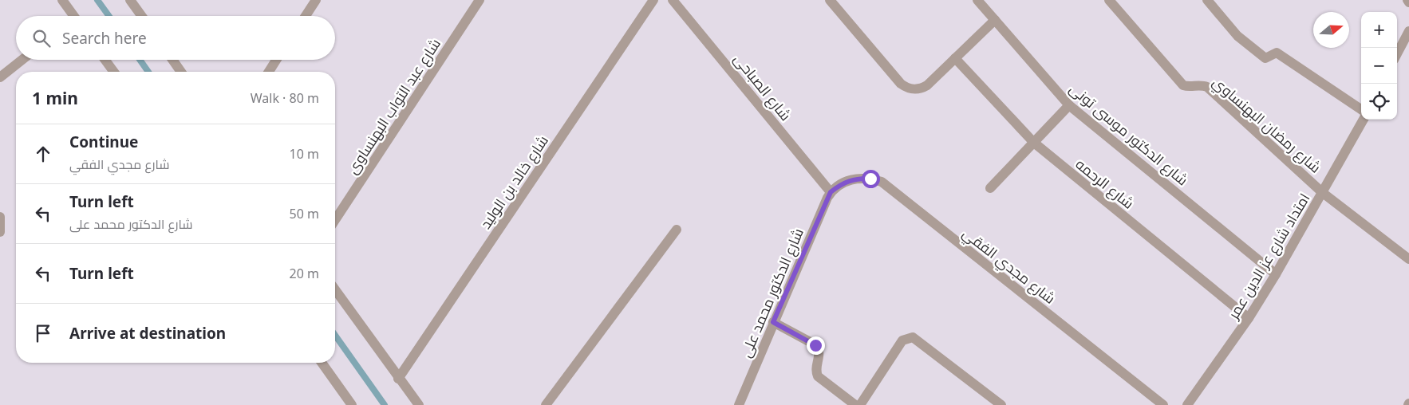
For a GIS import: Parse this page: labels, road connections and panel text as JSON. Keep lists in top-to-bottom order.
{
  "streets": {
    "street": [
      "شارع الصباحى",
      "شارع عبد التواب البهنساوى",
      "شارع رمضان البهنساوي",
      "شارع الدكتور موسى تونى",
      "شارع خالد بن الوليد",
      "شارع الرحمه",
      "امتداد شارع عز الدين عمر",
      "شارع مجدي الفقي",
      "شارع الدكتور محمد على"
    ]
  },
  "crossings": [
    ["شارع الصباحى", "شارع مجدي الفقي"],
    ["شارع الصباحى", "شارع الدكتور محمد على"],
    ["شارع رمضان البهنساوي", "امتداد شارع عز الدين عمر"],
    ["شارع الدكتور موسى تونى", "امتداد شارع عز الدين عمر"],
    ["شارع الرحمه", "امتداد شارع عز الدين عمر"],
    ["شارع مجدي الفقي", "شارع الدكتور محمد على"]
  ],
  "north": "right",
  "page": {
    "map_buttons": ["+", "−"],
    "search": "Search here",
    "heading": ["1 min", "Walk · 80 m"],
    "list": [
      ["Continue", "شارع مجدي الفقي", "10 m"],
      ["Turn left", "شارع الدكتور محمد على", "50 m"],
      ["Turn left", "20 m"],
      "Arrive at destination"
    ]
  }
}
